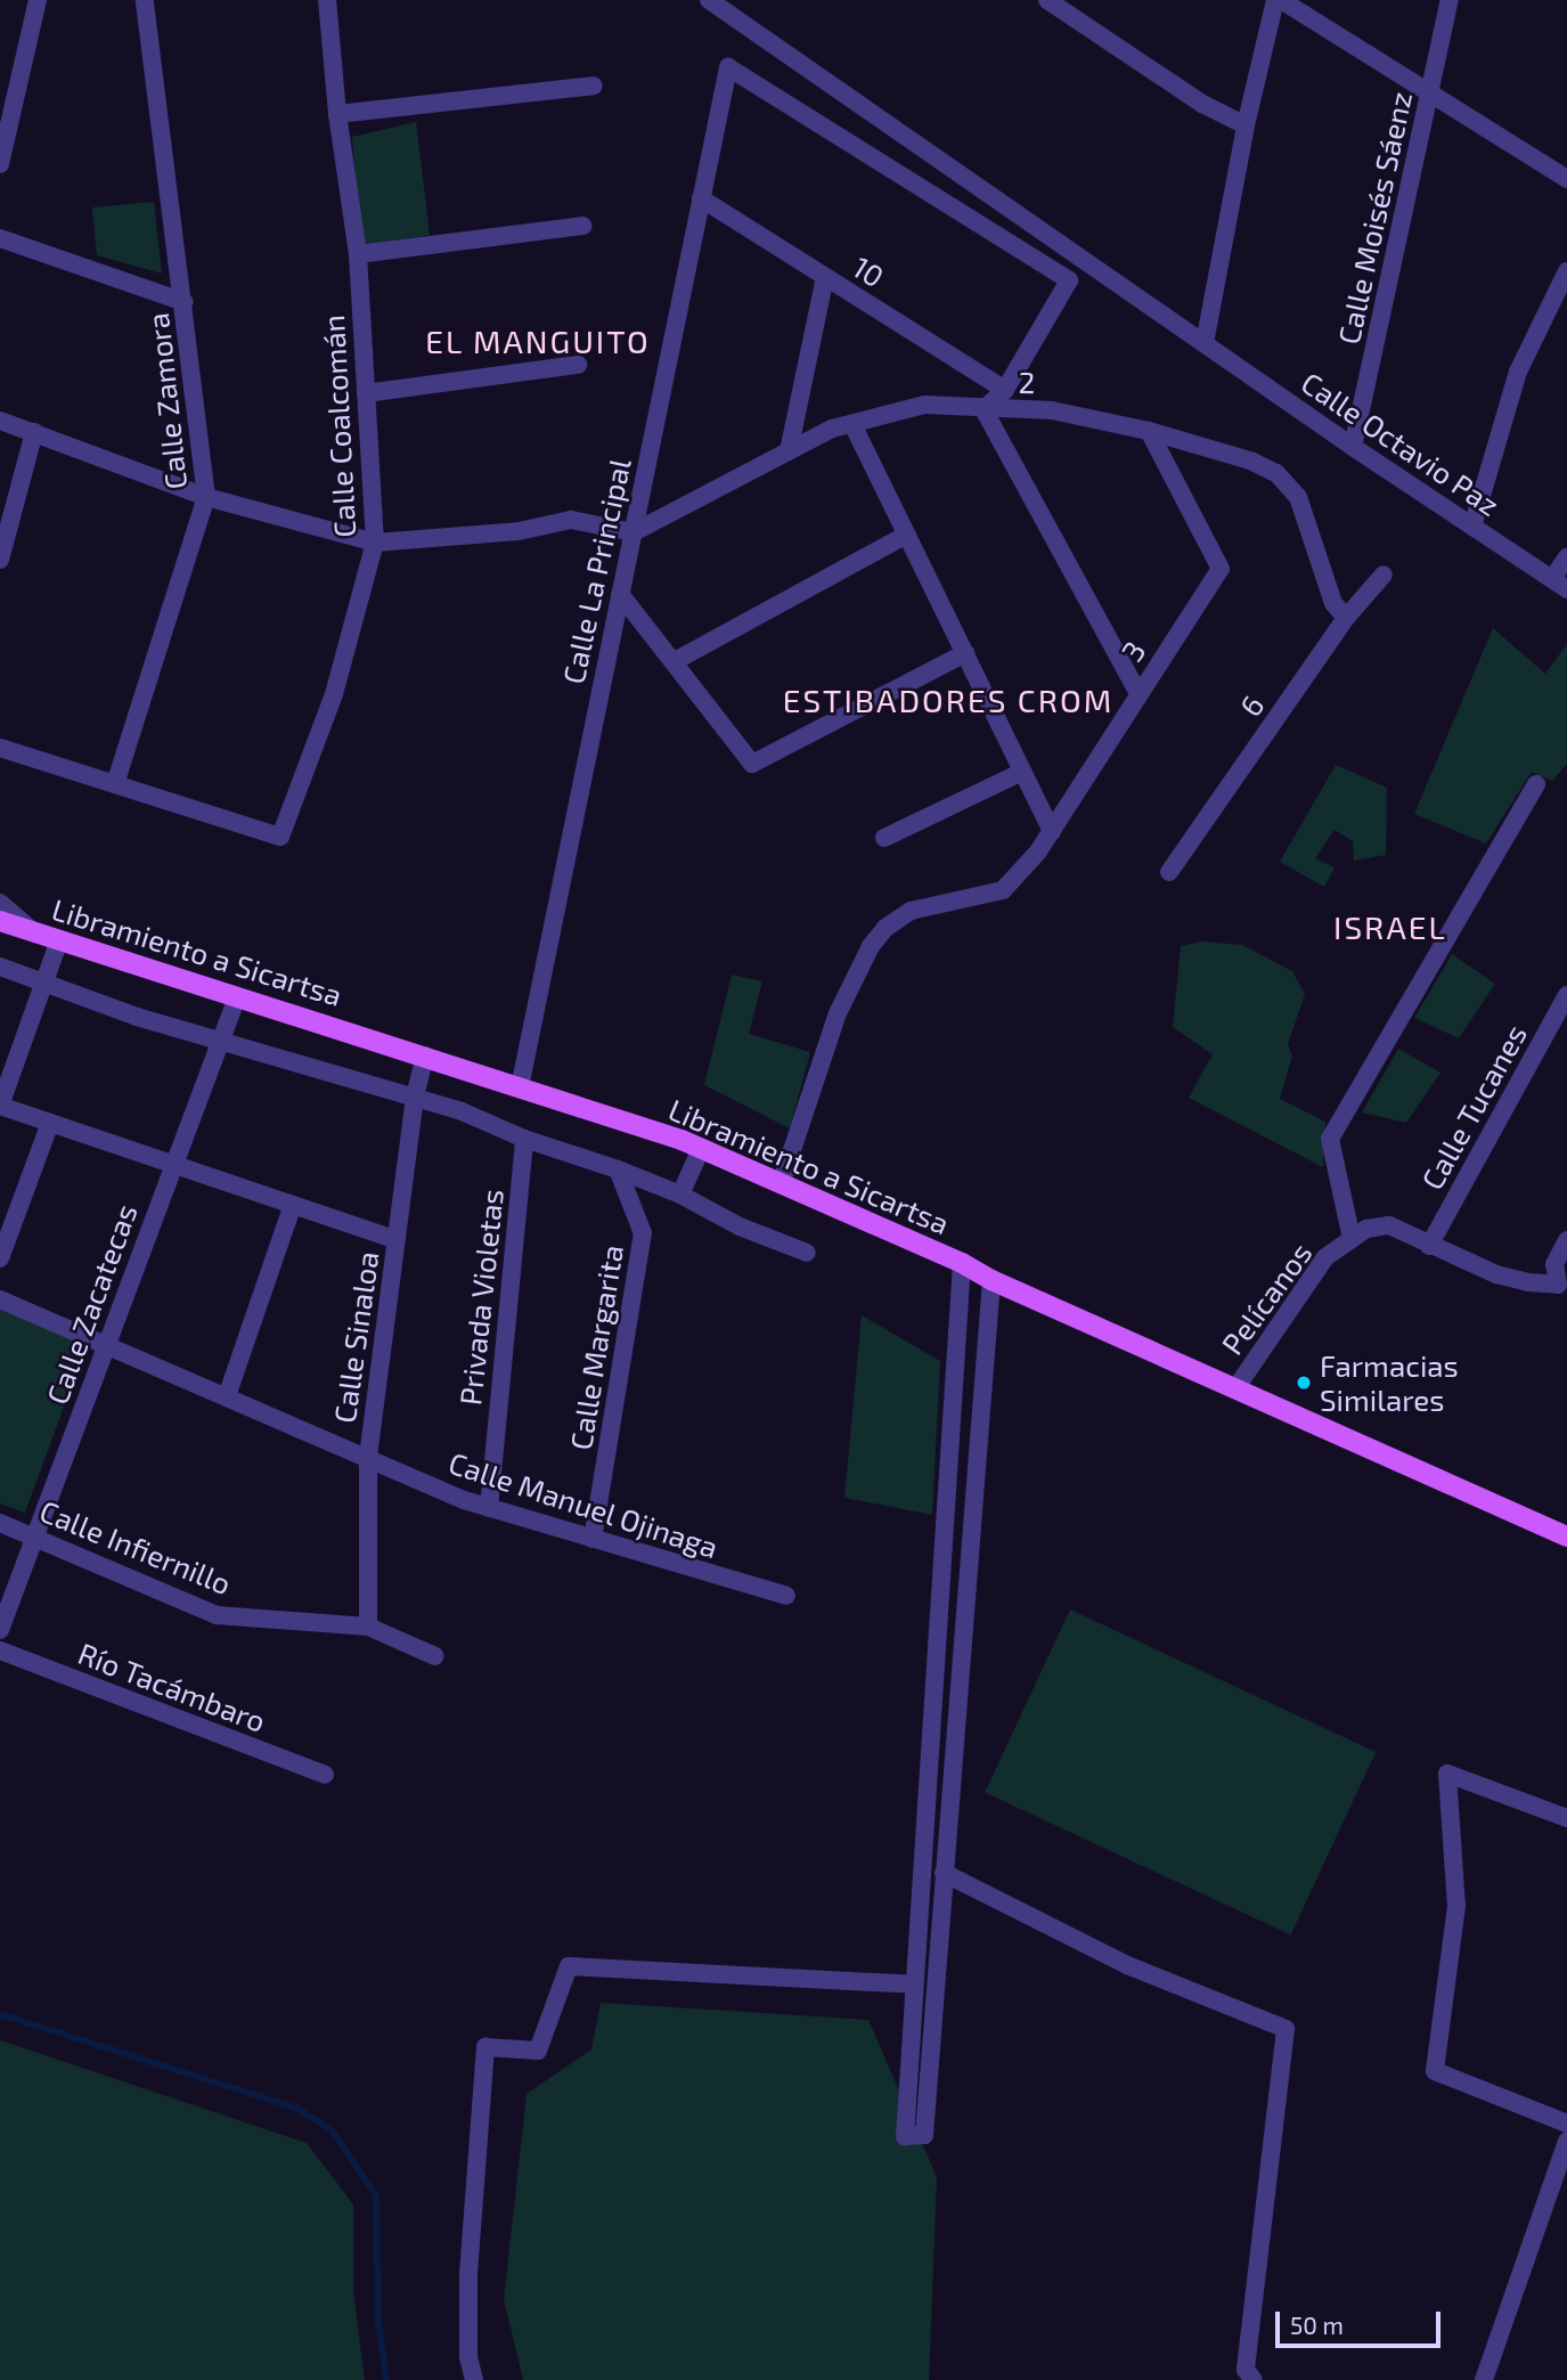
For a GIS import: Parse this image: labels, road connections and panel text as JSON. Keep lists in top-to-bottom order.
{
  "streets": {
    "main road": ["Libramiento a Sicartsa"],
    "street": [
      "Calle Moisés Sáenz",
      "10",
      "2",
      "Calle Zamora",
      "Calle Coalcomán",
      "Calle Octavio Paz",
      "Calle La Principal",
      "3",
      "6",
      "Calle Tucanes",
      "Privada Violetas",
      "Pelícanos",
      "Calle Zacatecas",
      "Calle Sinaloa",
      "Calle Margarita",
      "Calle Manuel Ojinaga",
      "Calle Infiernillo",
      "Río Tacámbaro"
    ]
  },
  "crossings": [
    ["Calle Moisés Sáenz", "Calle Octavio Paz"],
    ["10", "Calle La Principal"],
    ["2", "Calle La Principal"],
    ["2", "3"],
    ["2", "6"],
    ["Calle Zamora", "Calle Coalcomán"],
    ["Calle La Principal", "Libramiento a Sicartsa"],
    ["3", "Libramiento a Sicartsa"],
    ["Libramiento a Sicartsa", "Pelícanos"],
    ["Libramiento a Sicartsa", "Calle Zacatecas"],
    ["Libramiento a Sicartsa", "Calle Sinaloa"],
    ["Calle Tucanes", "Pelícanos"],
    ["Privada Violetas", "Calle Manuel Ojinaga"],
    ["Calle Zacatecas", "Calle Manuel Ojinaga"],
    ["Calle Zacatecas", "Calle Infiernillo"],
    ["Calle Sinaloa", "Calle Manuel Ojinaga"],
    ["Calle Sinaloa", "Calle Infiernillo"],
    ["Calle Margarita", "Calle Manuel Ojinaga"]
  ],
  "districts": ["EL MANGUITO", "ESTIBADORES CROM", "ISRAEL"],
  "places": ["Farmacias Similares"],
  "scale_bar": "50 m"
}
